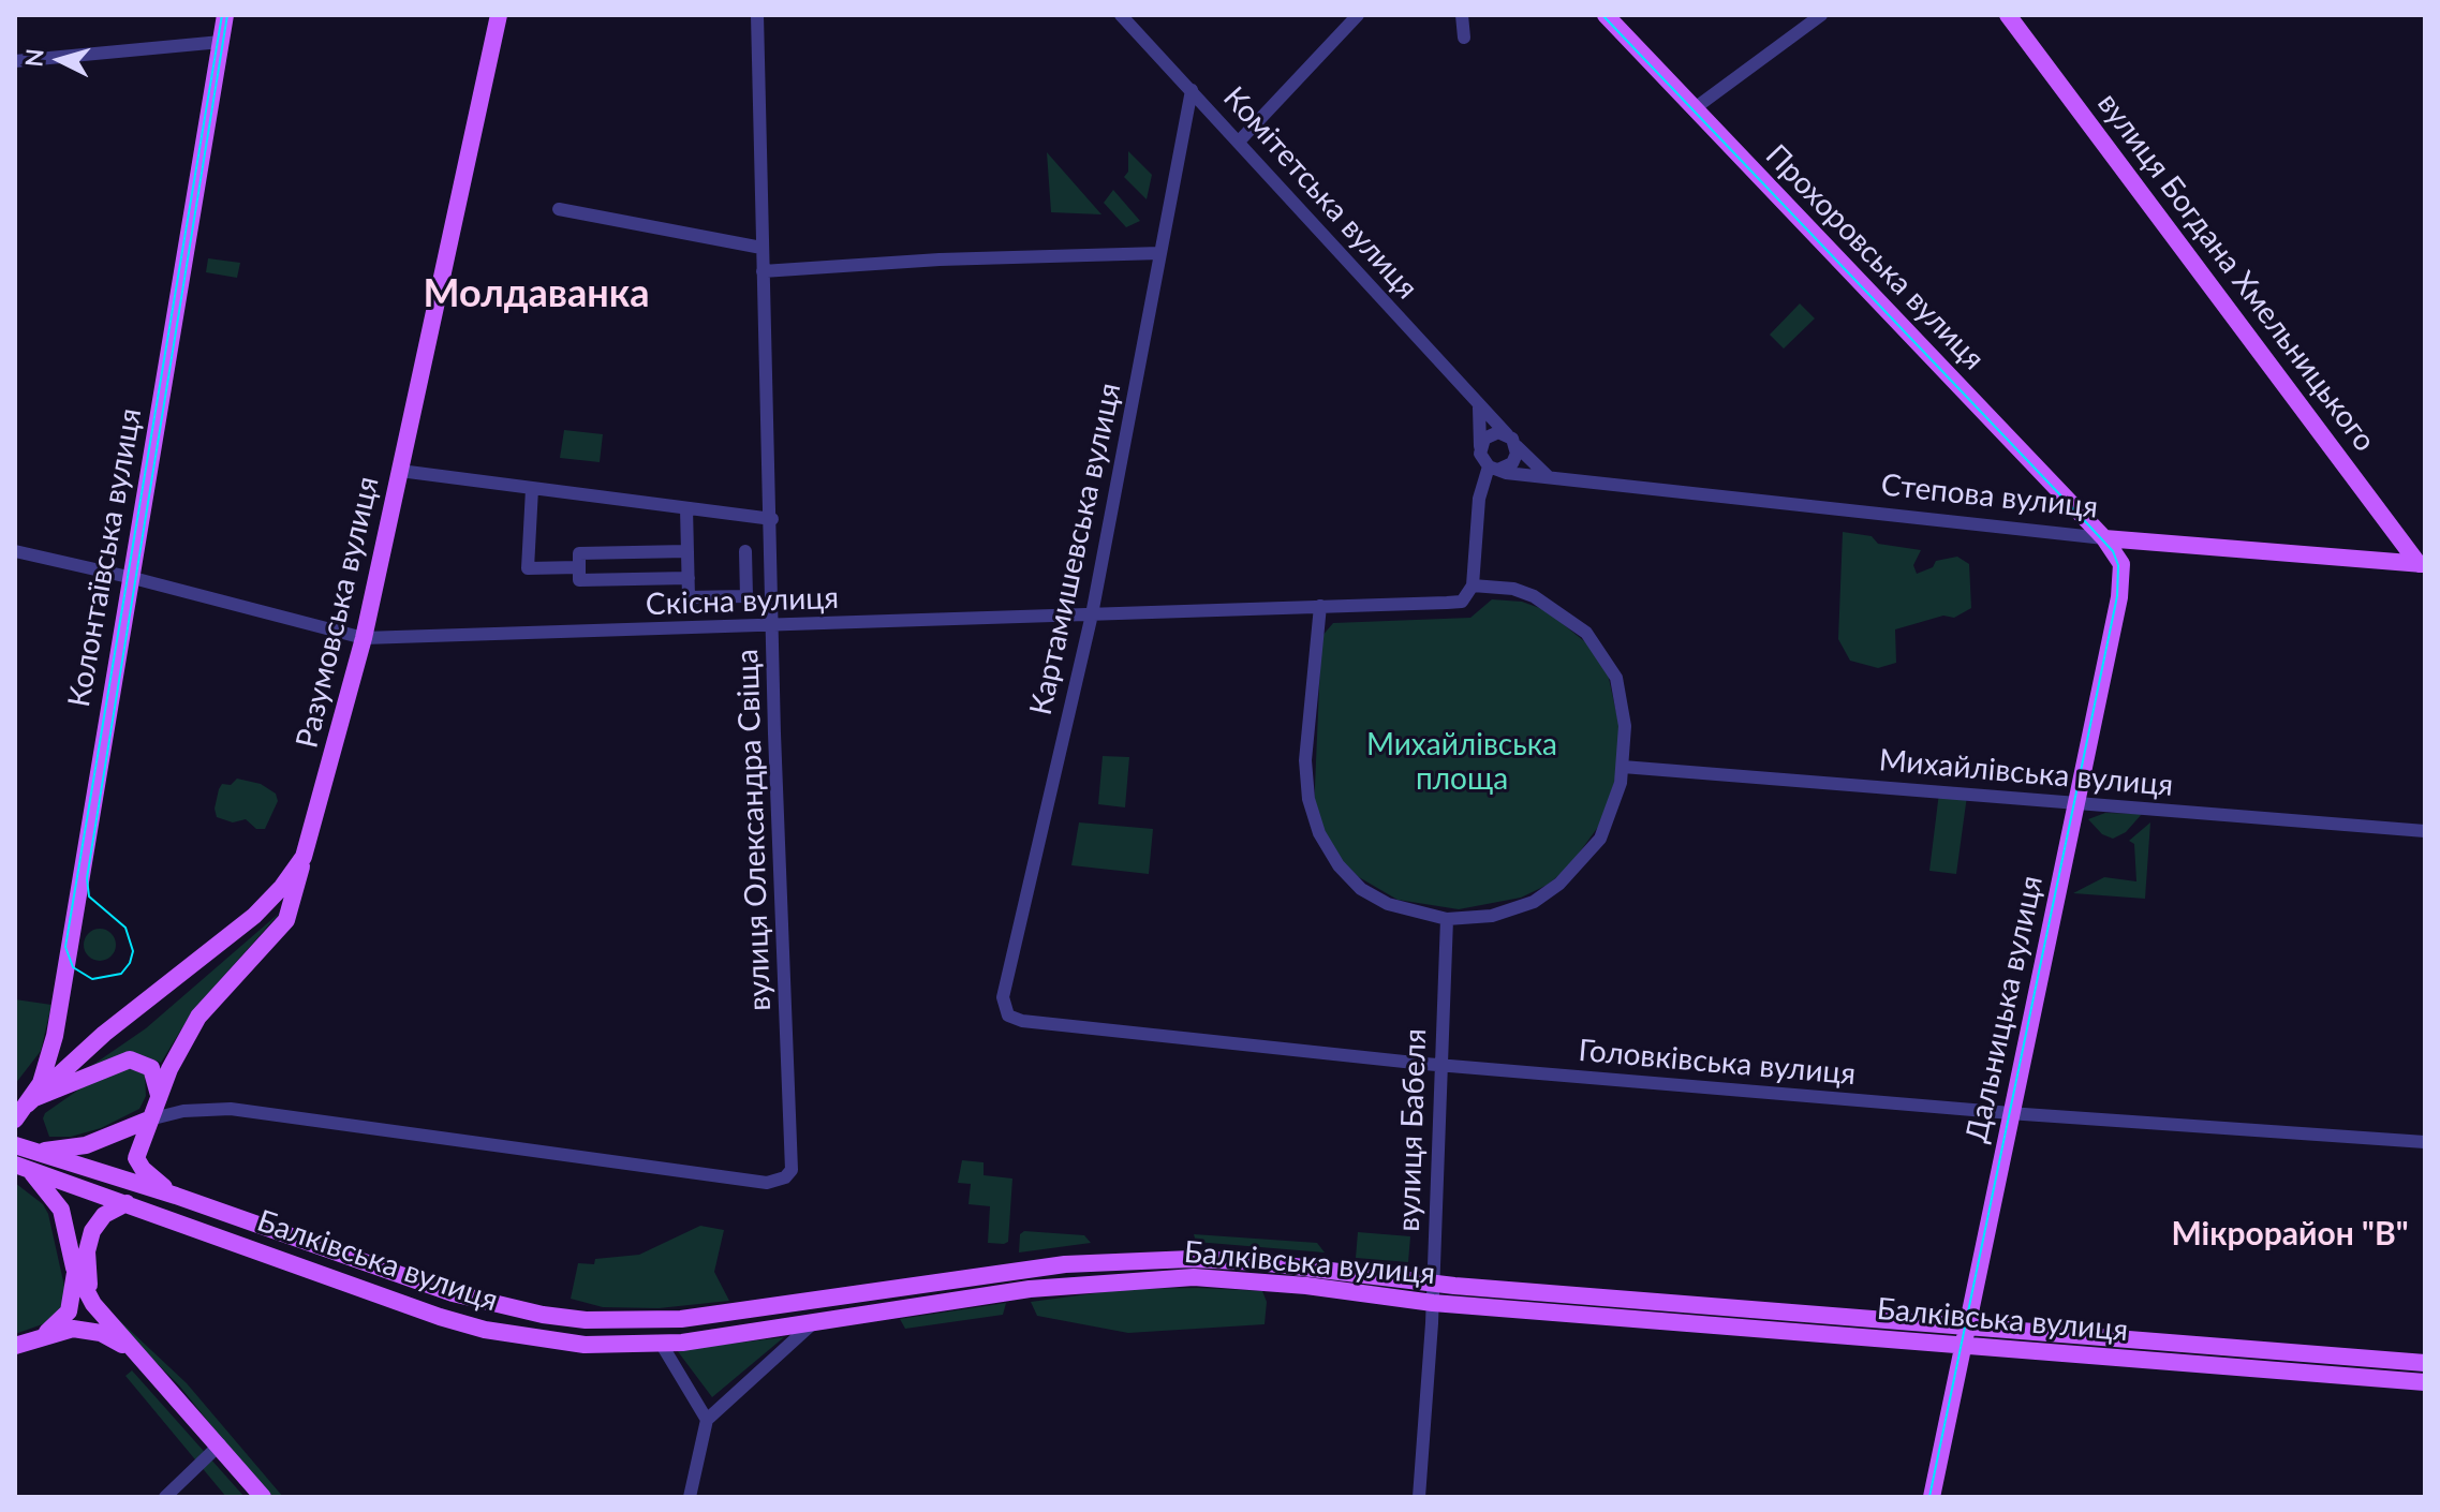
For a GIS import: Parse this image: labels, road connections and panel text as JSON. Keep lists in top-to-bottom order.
{
  "streets": {
    "main road": [
      "Прохоровська вулиця",
      "вулиця Богдана Хмельницького",
      "Степова вулиця",
      "Колонтаївська вулиця",
      "Разумовська вулиця",
      "Дальницька вулиця",
      "Балківська вулиця"
    ],
    "street": [
      "Комітетська вулиця",
      "Картамишевська вулиця",
      "Cкісна вулиця",
      "Михайлівська вулиця",
      "вулиця Олександра Свіща",
      "Головківська вулиця",
      "вулиця Бабеля"
    ]
  },
  "crossings": [
    ["Комітетська вулиця", "Степова вулиця"],
    ["Комітетська вулиця", "Картамишевська вулиця"],
    ["Прохоровська вулиця", "Степова вулиця"],
    ["вулиця Богдана Хмельницького", "Степова вулиця"],
    ["Картамишевська вулиця", "Cкісна вулиця"],
    ["Картамишевська вулиця", "Головківська вулиця"],
    ["Колонтаївська вулиця", "Cкісна вулиця"],
    ["Колонтаївська вулиця", "Разумовська вулиця"],
    ["Cкісна вулиця", "Разумовська вулиця"],
    ["Cкісна вулиця", "вулиця Олександра Свіща"],
    ["Михайлівська вулиця", "Дальницька вулиця"],
    ["Дальницька вулиця", "Головківська вулиця"],
    ["Дальницька вулиця", "Балківська вулиця"],
    ["Головківська вулиця", "вулиця Бабеля"],
    ["вулиця Бабеля", "Балківська вулиця"]
  ],
  "districts": ["Молдаванка", "Мікрорайон \"В\""],
  "parks": ["Михайлівська площа"],
  "north": "left"
}
